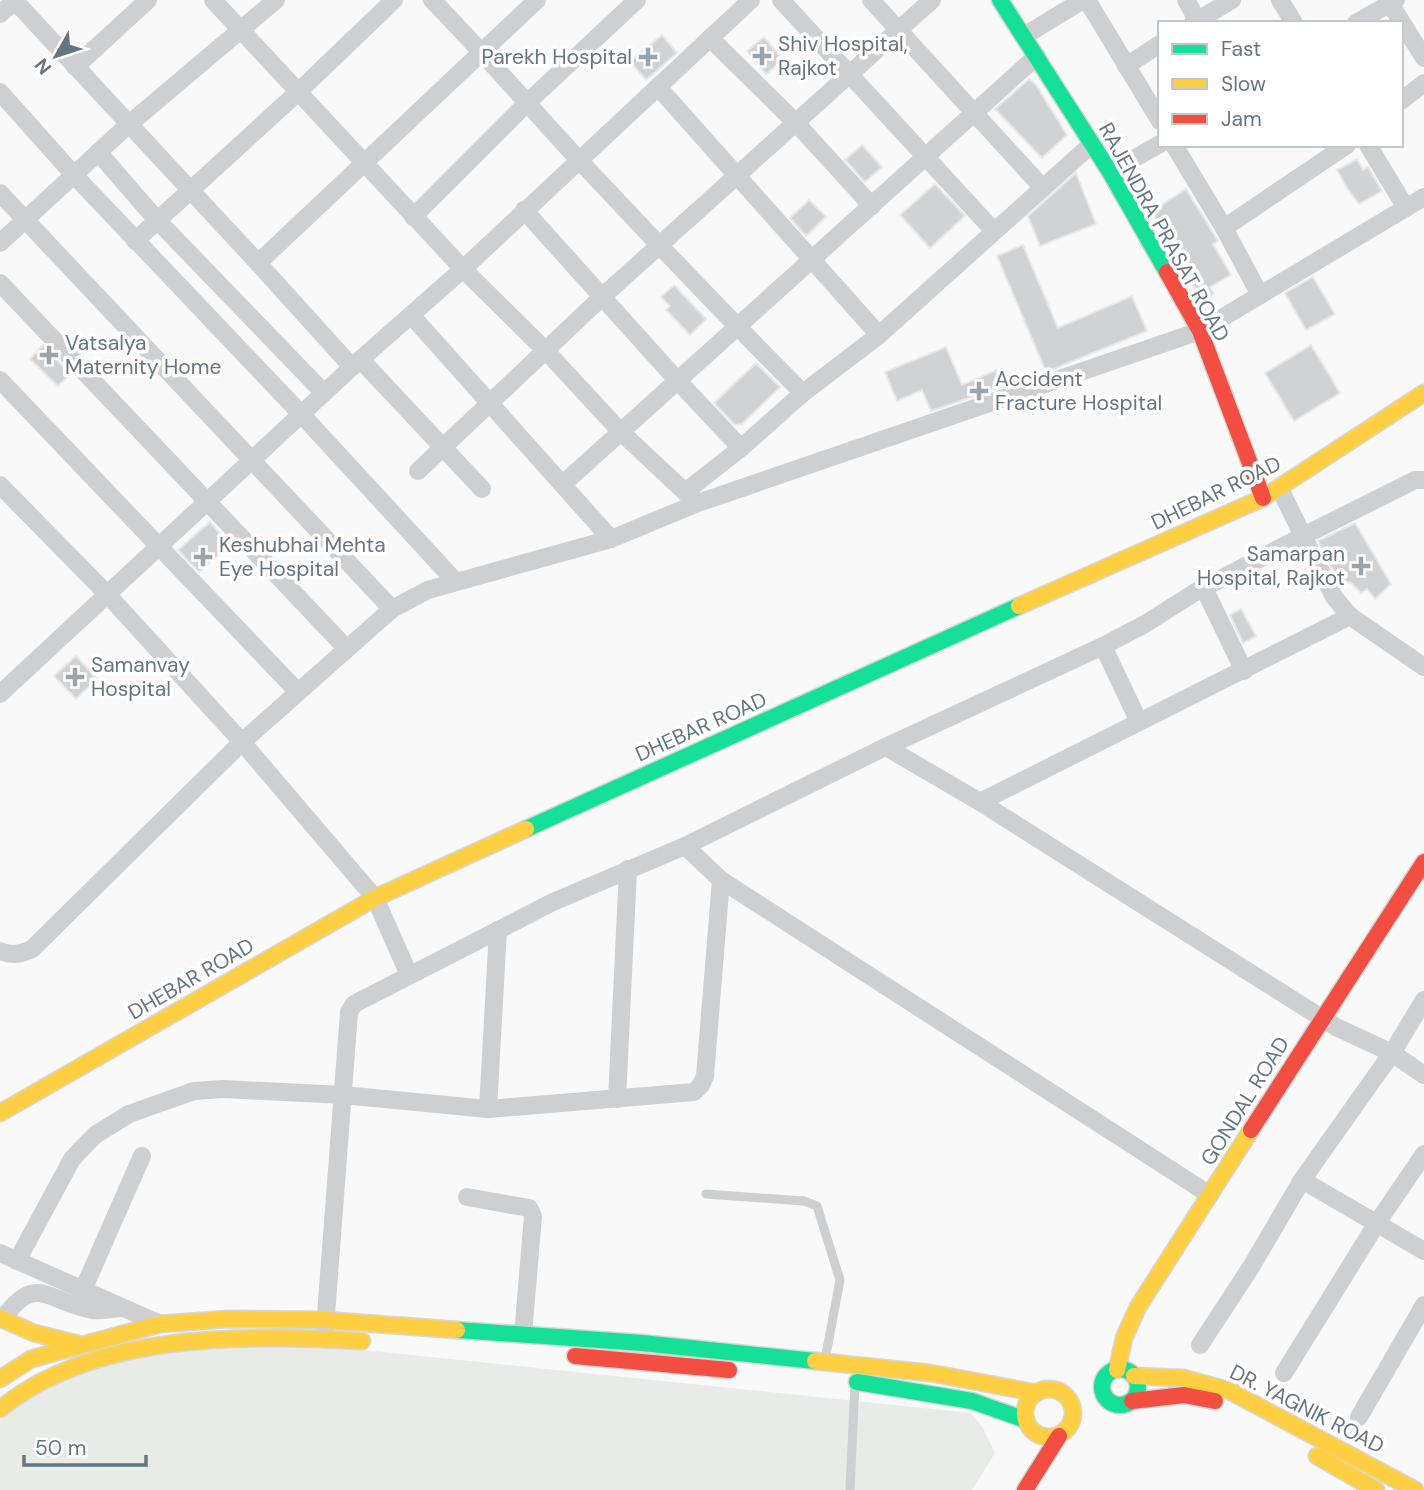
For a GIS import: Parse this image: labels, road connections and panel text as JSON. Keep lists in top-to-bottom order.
{
  "streets": {
    "main road": [
      "RAJENDRA PRASAT ROAD",
      "DHEBAR ROAD",
      "GONDAL ROAD",
      "DR. YAGNIK ROAD"
    ]
  },
  "crossings": [
    ["RAJENDRA PRASAT ROAD", "DHEBAR ROAD"],
    ["GONDAL ROAD", "DR. YAGNIK ROAD"]
  ],
  "places": {
    "health": [
      "Shiv Hospital, Rajkot",
      "Parekh Hospital",
      "Vatsalya Maternity Home",
      "Accident Fracture Hospital",
      "Keshubhai Mehta Eye Hospital",
      "Samarpan Hospital, Rajkot",
      "Samanvay Hospital"
    ]
  },
  "legend": ["Fast", "Slow", "Jam"],
  "scale_bar": "50 m",
  "north": "bottom left"
}
